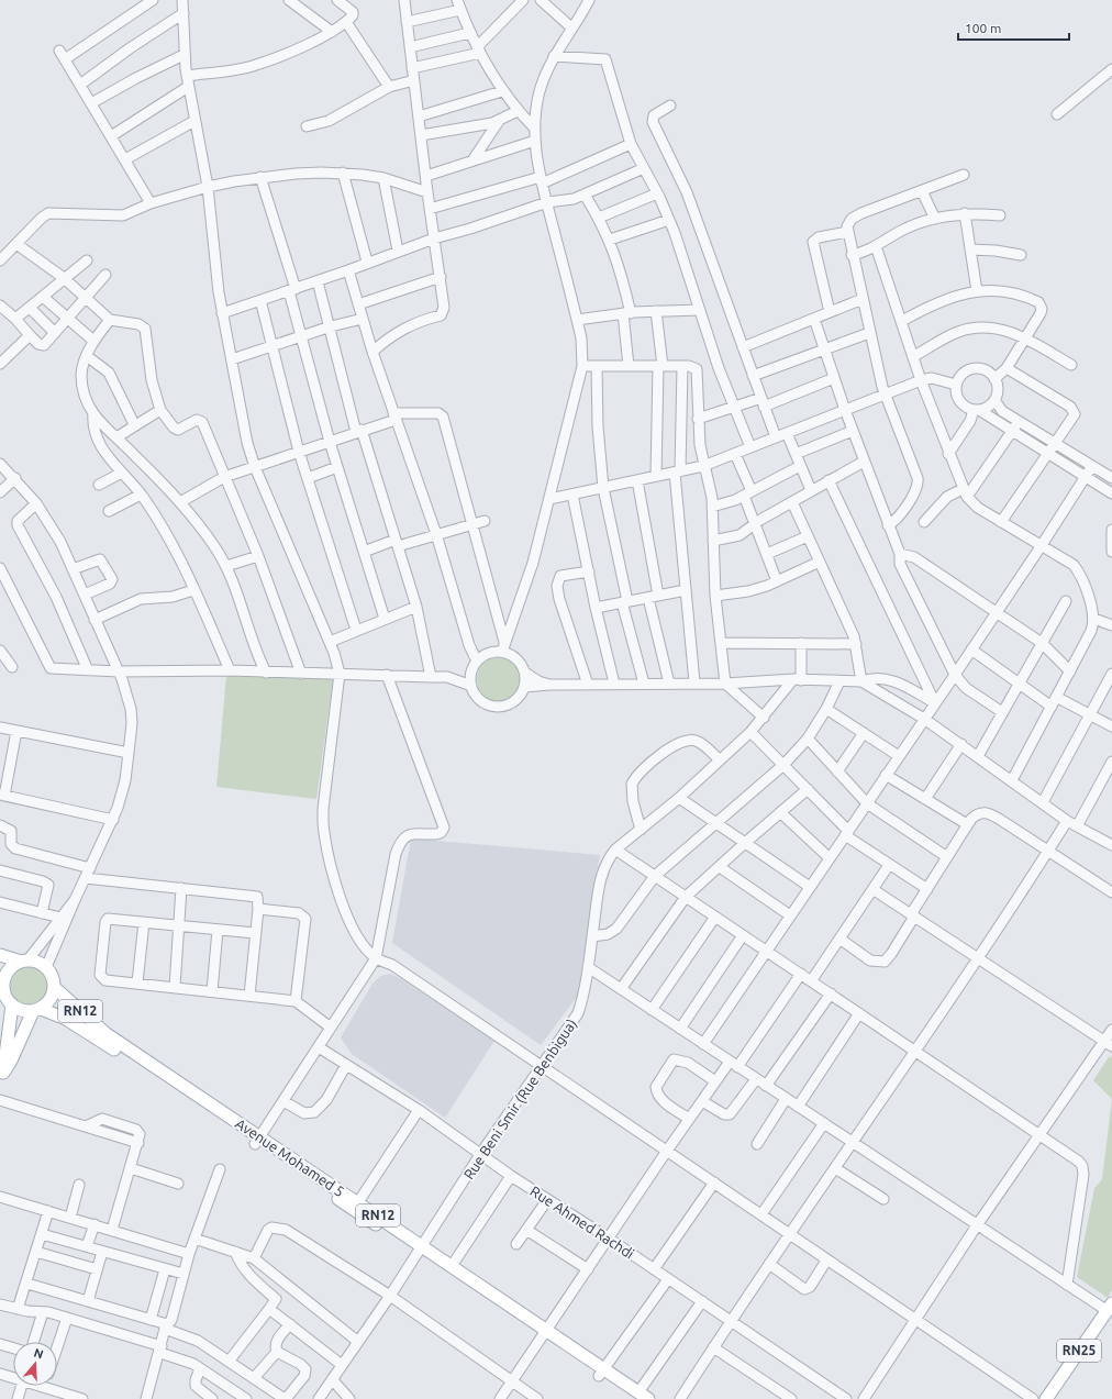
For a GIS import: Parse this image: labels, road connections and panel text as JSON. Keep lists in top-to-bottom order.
{
  "streets": {
    "main road": ["RN12", "Avenue Mohamed 5", "RN25"],
    "street": ["Rue Beni Smir (Rue Benbigua)", "Rue Ahmed Rachdi"]
  },
  "crossings": [
    ["RN12", "Avenue Mohamed 5"],
    ["Rue Beni Smir (Rue Benbigua)", "Avenue Mohamed 5"],
    ["Rue Beni Smir (Rue Benbigua)", "Rue Ahmed Rachdi"]
  ],
  "scale_bar": "100 m",
  "north": "top"
}
